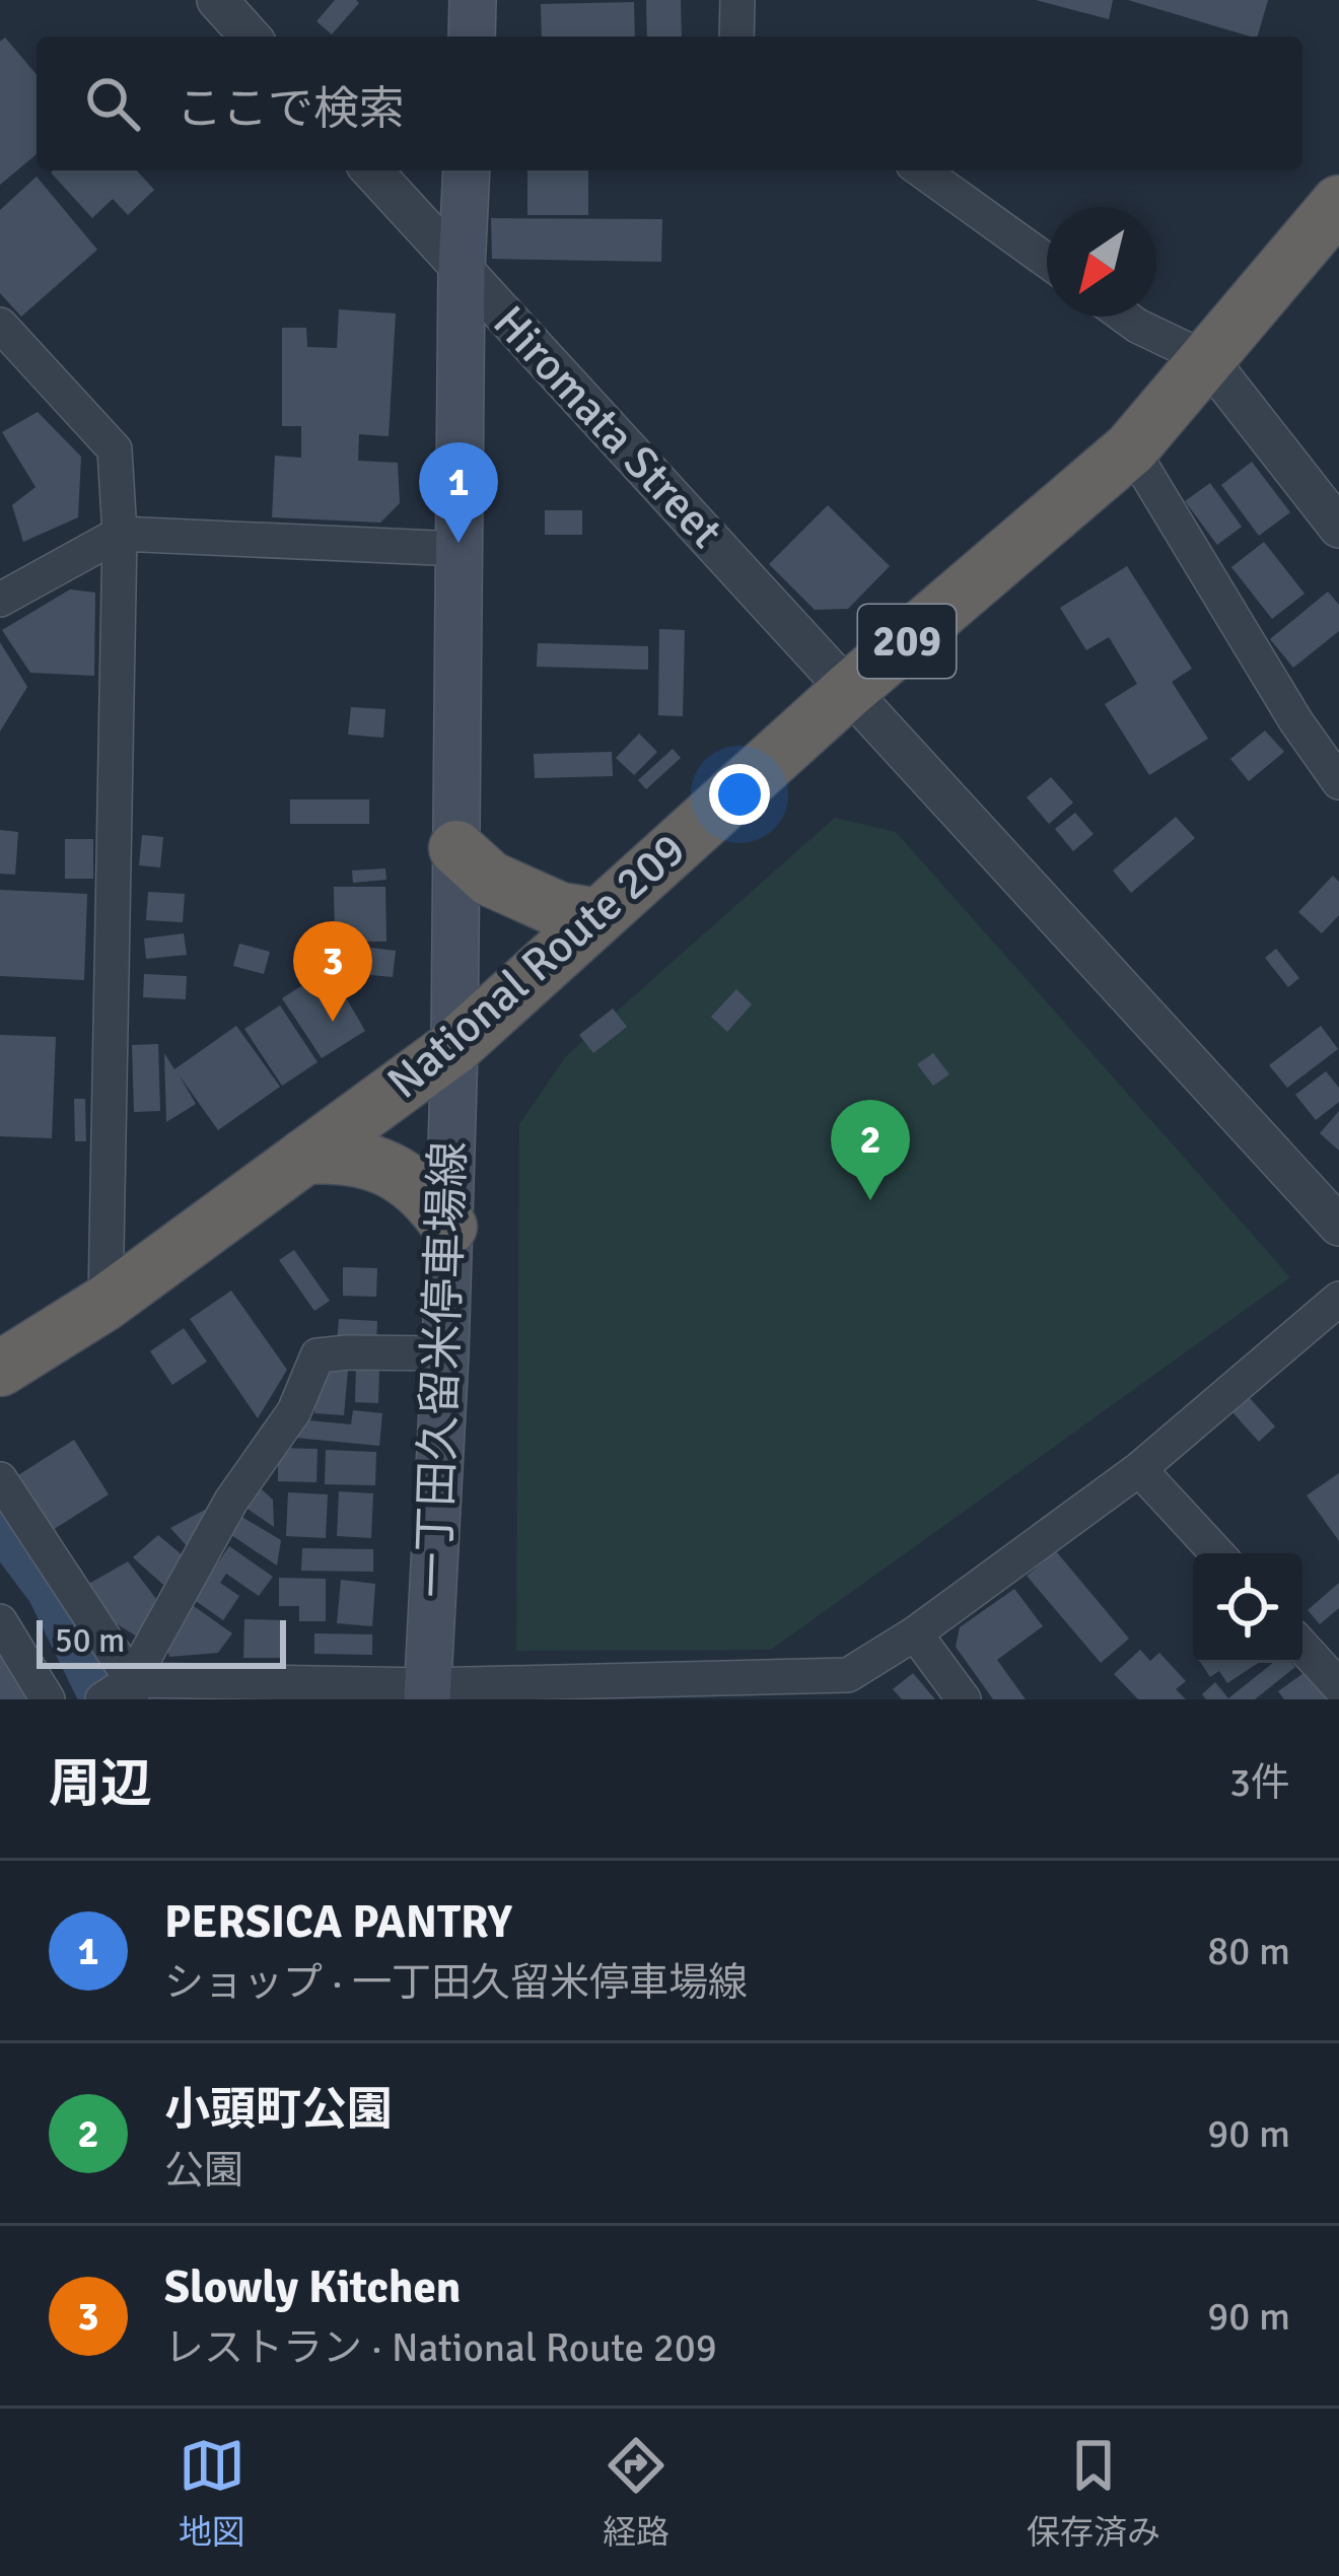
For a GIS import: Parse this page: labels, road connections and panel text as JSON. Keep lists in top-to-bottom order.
{
  "streets": {
    "highway": ["209", "National Route 209"],
    "main road": ["一丁田久留米停車場線"],
    "street": ["Hiromata Street"]
  },
  "crossings": [
    ["Hiromata Street", "National Route 209"],
    ["Hiromata Street", "一丁田久留米停車場線"],
    ["National Route 209", "一丁田久留米停車場線"]
  ],
  "scale_bar": "50 m",
  "north": "bottom left",
  "page": {
    "search": "ここで検索",
    "pins": ["1", "3", "2"],
    "scale": "50 m",
    "heading": ["周辺", "3件"],
    "list": [
      {
        "mark": "1",
        "name": "PERSICA PANTRY",
        "note": "ショップ · 一丁田久留米停車場線",
        "value": "80 m"
      },
      {
        "mark": "2",
        "name": "小頭町公園",
        "note": "公園",
        "value": "90 m"
      },
      {
        "mark": "3",
        "name": "Slowly Kitchen",
        "note": "レストラン · National Route 209",
        "value": "90 m"
      }
    ],
    "nav": ["地図", "経路", "保存済み"]
  }
}
